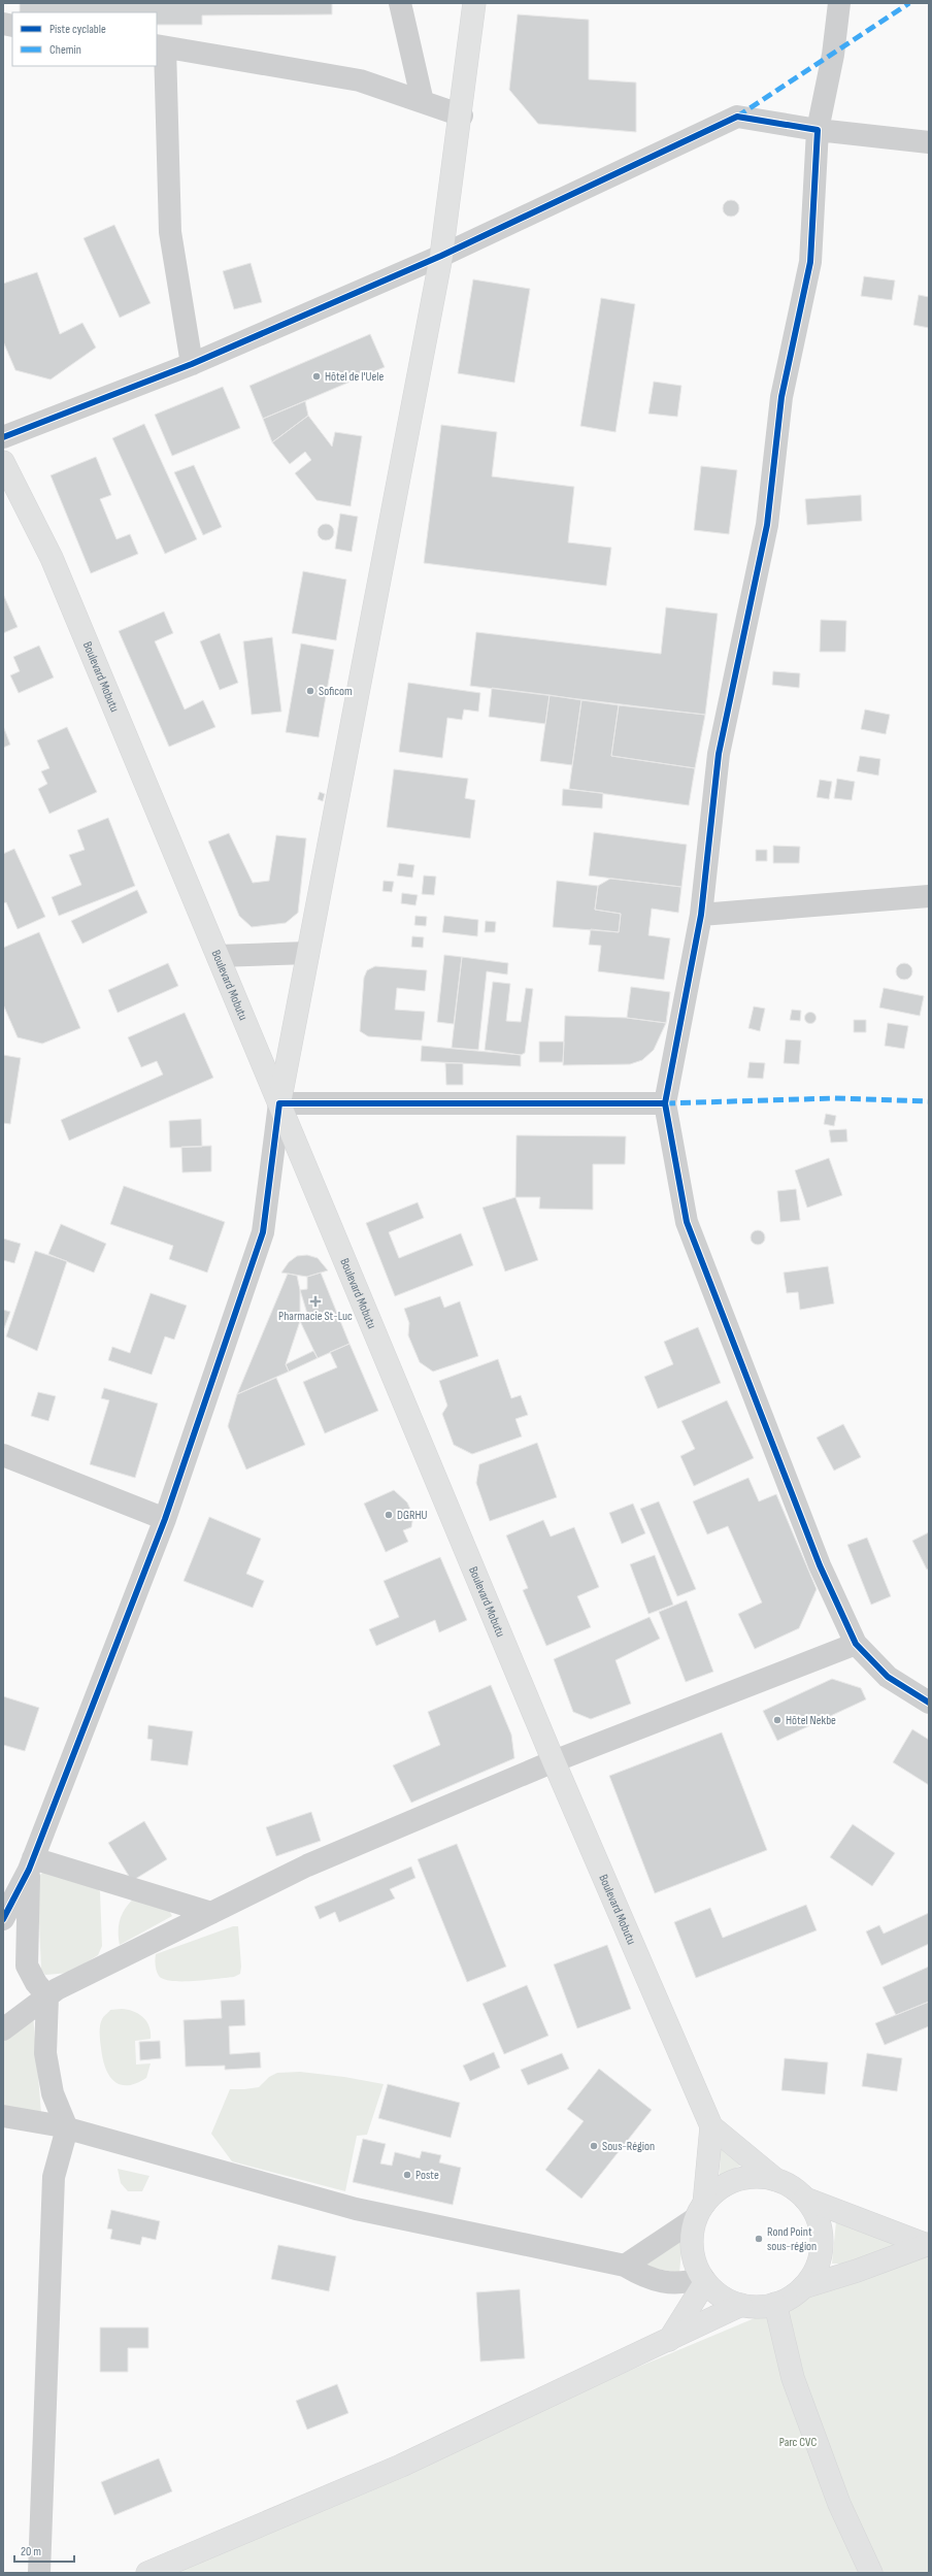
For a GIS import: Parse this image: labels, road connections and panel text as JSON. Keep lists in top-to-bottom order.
{
  "streets": {
    "main road": ["Boulevard Mobutu"]
  },
  "parks": ["Parc CVC"],
  "places": {
    "other": [
      "Hôtel de l'Uele",
      "Soficom",
      "DGRHU",
      "Hôtel Nekbe",
      "Sous-Région",
      "Poste",
      "Rond Point sous-région"
    ],
    "health": ["Pharmacie St-Luc"]
  },
  "legend": ["Piste cyclable", "Chemin"],
  "scale_bar": "20 m"
}
